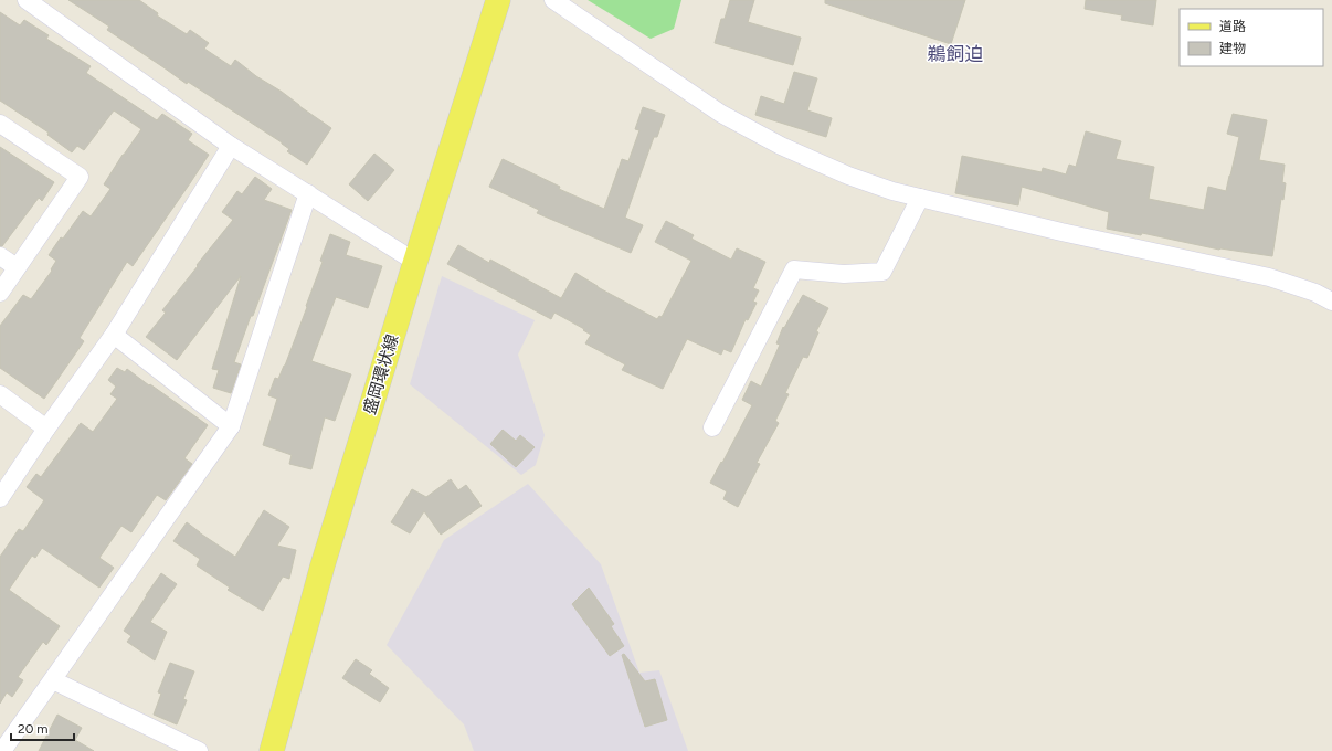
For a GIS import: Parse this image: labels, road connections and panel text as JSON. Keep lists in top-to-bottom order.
{
  "streets": {
    "main road": ["盛岡環状線"]
  },
  "districts": ["鵜飼迫"],
  "legend": ["道路", "建物"],
  "scale_bar": "20 m"
}
